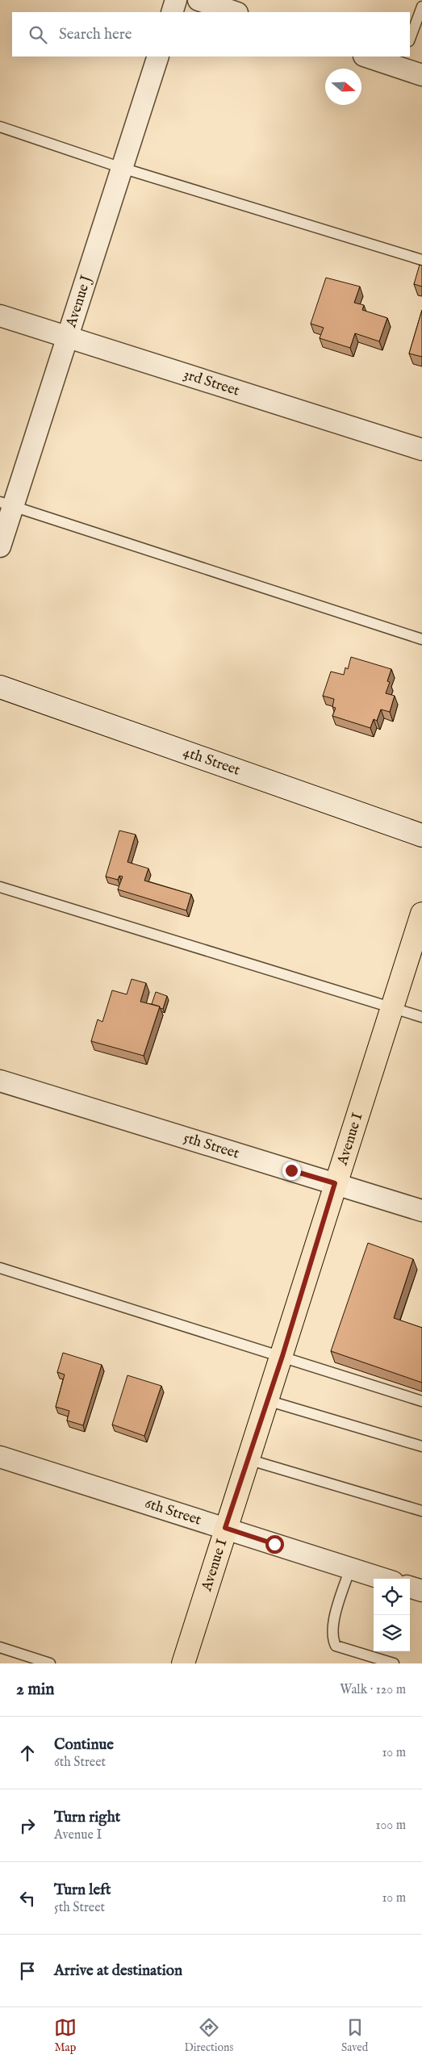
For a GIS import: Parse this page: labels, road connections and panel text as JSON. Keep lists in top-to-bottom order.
{
  "streets": {
    "main road": ["Avenue I"],
    "street": [
      "Avenue J",
      "3rd Street",
      "4th Street",
      "5th Street",
      "6th Street"
    ]
  },
  "crossings": [
    ["Avenue J", "3rd Street"],
    ["Avenue I", "5th Street"],
    ["Avenue I", "6th Street"]
  ],
  "north": "right",
  "page": {
    "search": "Search here",
    "heading": ["2 min", "Walk · 120 m"],
    "list": [
      ["Continue", "6th Street", "10 m"],
      ["Turn right", "Avenue I", "100 m"],
      ["Turn left", "5th Street", "10 m"],
      "Arrive at destination"
    ],
    "nav": ["Map", "Directions", "Saved"]
  }
}
